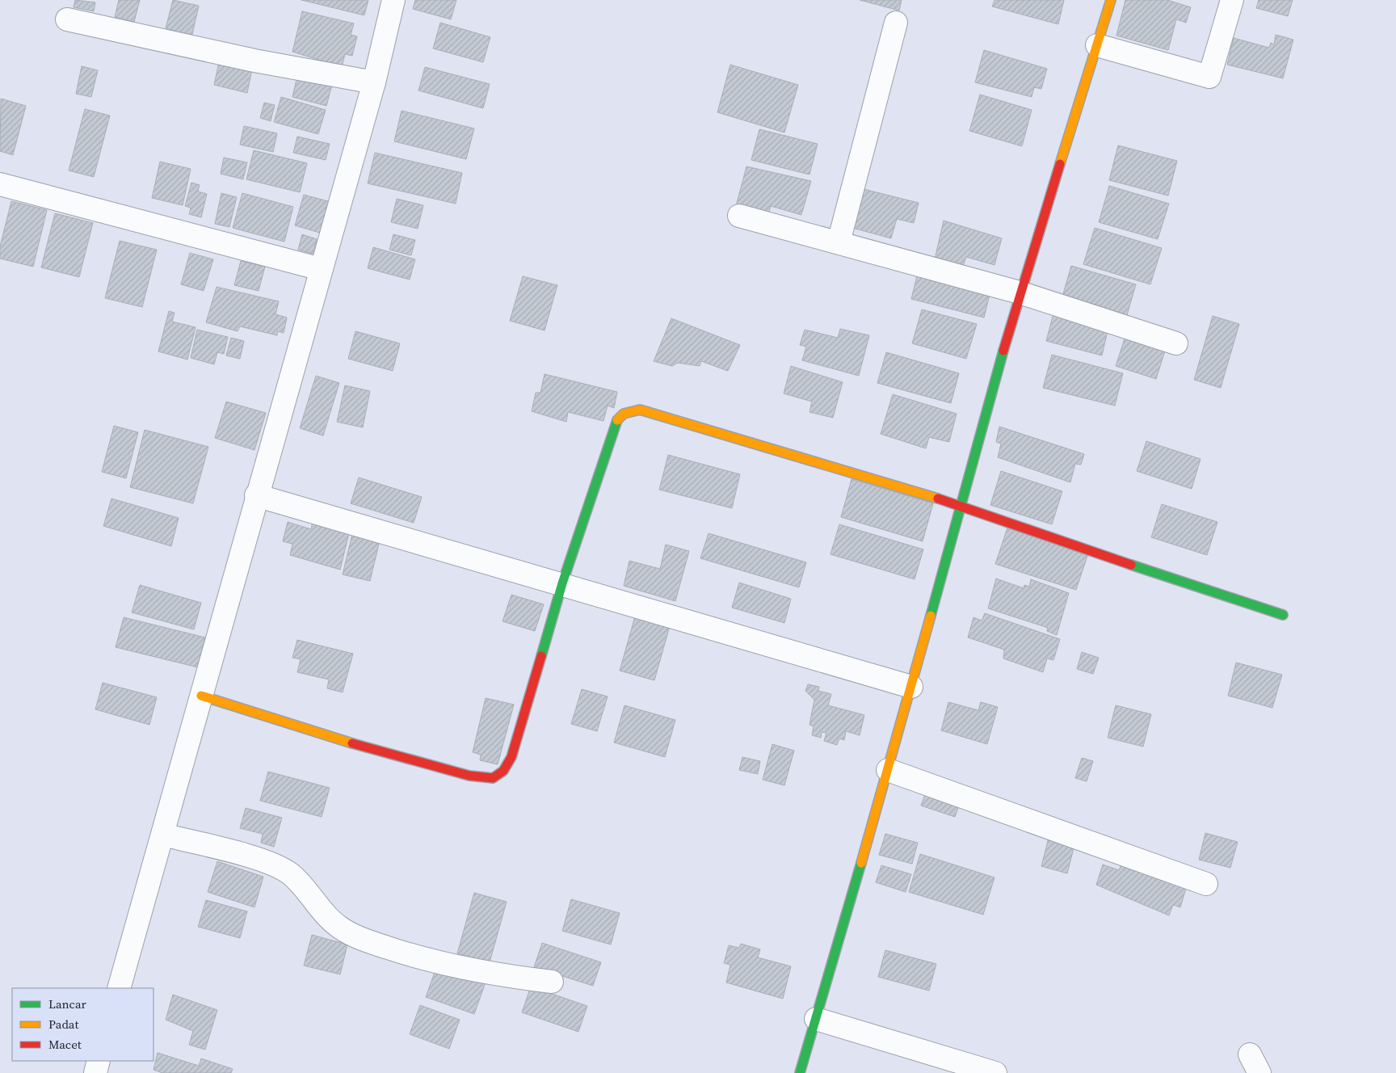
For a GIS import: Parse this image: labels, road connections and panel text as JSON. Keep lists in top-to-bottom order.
{
  "legend": ["Lancar", "Padat", "Macet"]
}
